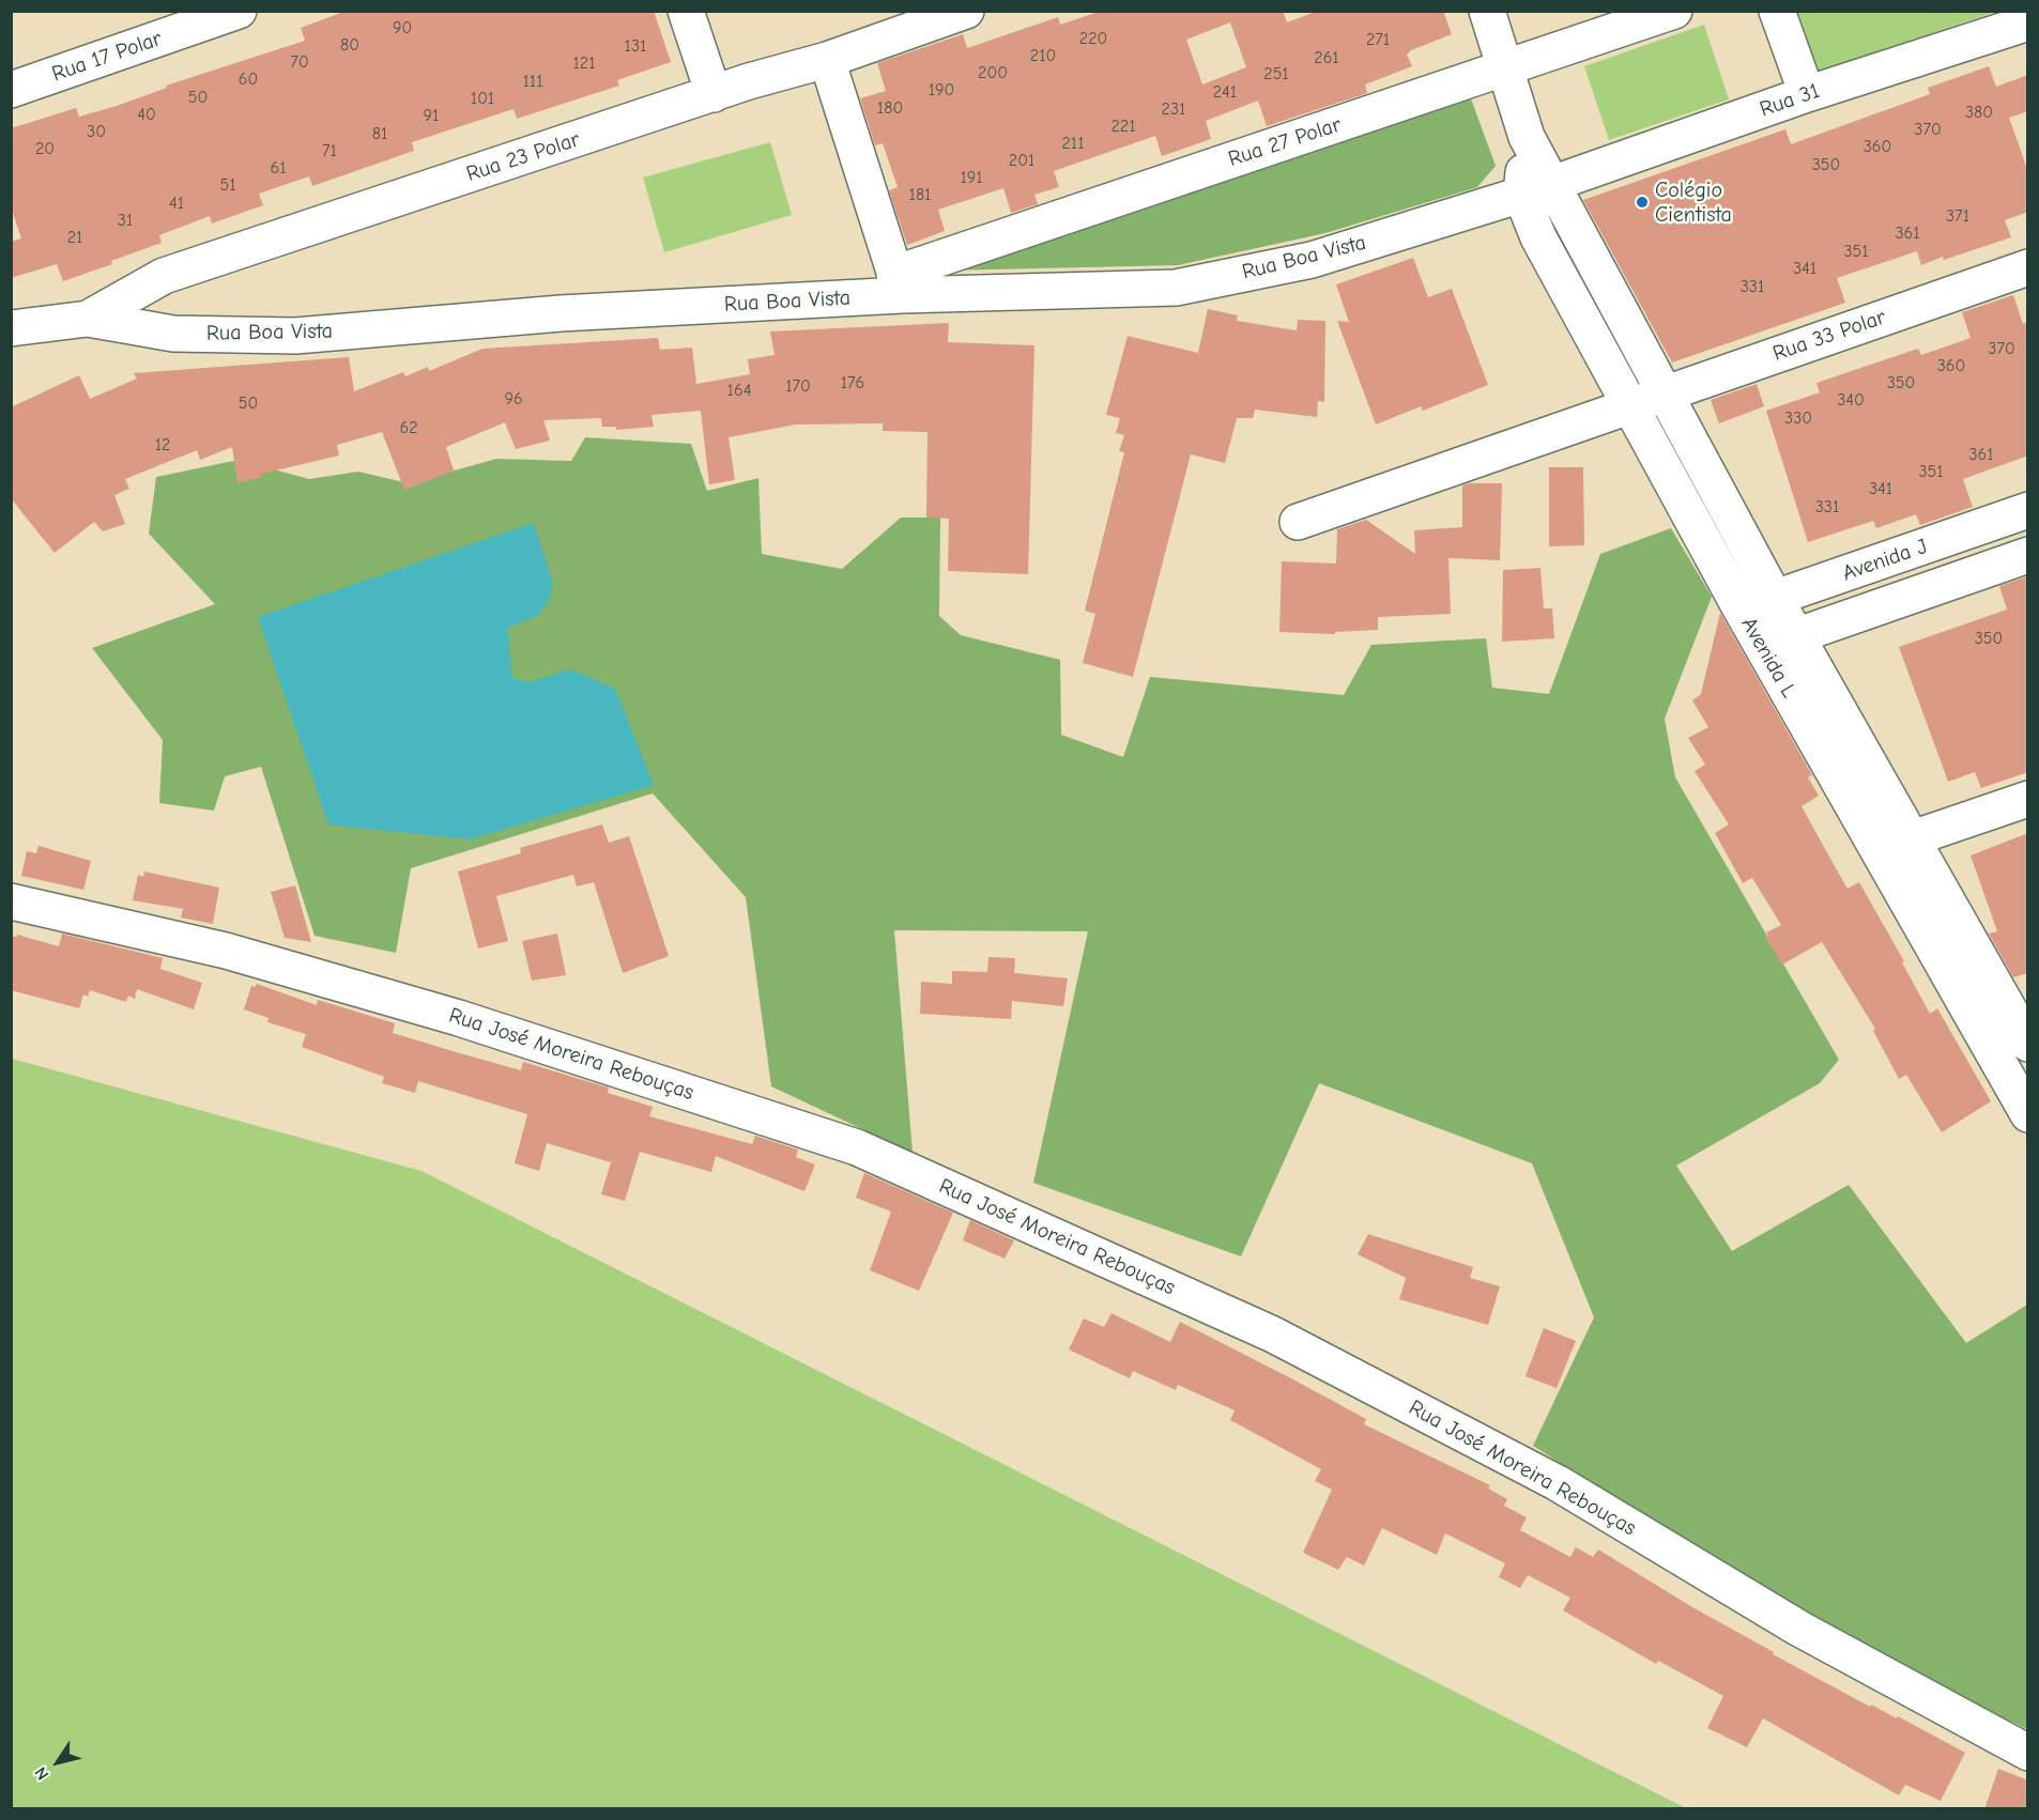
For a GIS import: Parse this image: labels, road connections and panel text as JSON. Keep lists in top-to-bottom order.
{
  "streets": {
    "street": [
      "Rua 17 Polar",
      "Rua 31",
      "Rua 27 Polar",
      "Rua 23 Polar",
      "Rua Boa Vista",
      "Rua 33 Polar",
      "Avenida J",
      "Avenida L",
      "Rua José Moreira Rebouças"
    ]
  },
  "crossings": [
    ["Rua 31", "Rua Boa Vista"],
    ["Rua 31", "Avenida L"],
    ["Rua 27 Polar", "Rua Boa Vista"],
    ["Rua 23 Polar", "Rua Boa Vista"],
    ["Rua Boa Vista", "Avenida L"],
    ["Rua 33 Polar", "Avenida L"],
    ["Avenida J", "Avenida L"]
  ],
  "places": ["Colégio Cientista"],
  "house_numbers": [
    "90",
    "220",
    "271",
    "80",
    "131",
    "210",
    "261",
    "70",
    "121",
    "200",
    "251",
    "60",
    "111",
    "190",
    "241",
    "50",
    "101",
    "180",
    "231",
    "380",
    "40",
    "91",
    "221",
    "370",
    "30",
    "81",
    "211",
    "360",
    "20",
    "71",
    "201",
    "350",
    "61",
    "191",
    "51",
    "181",
    "41",
    "371",
    "31",
    "361",
    "21",
    "351",
    "341",
    "331",
    "370",
    "360",
    "176",
    "350",
    "170",
    "164",
    "96",
    "340",
    "50",
    "330",
    "62",
    "12",
    "361",
    "351",
    "341",
    "331",
    "350"
  ],
  "north": "bottom left"
}
